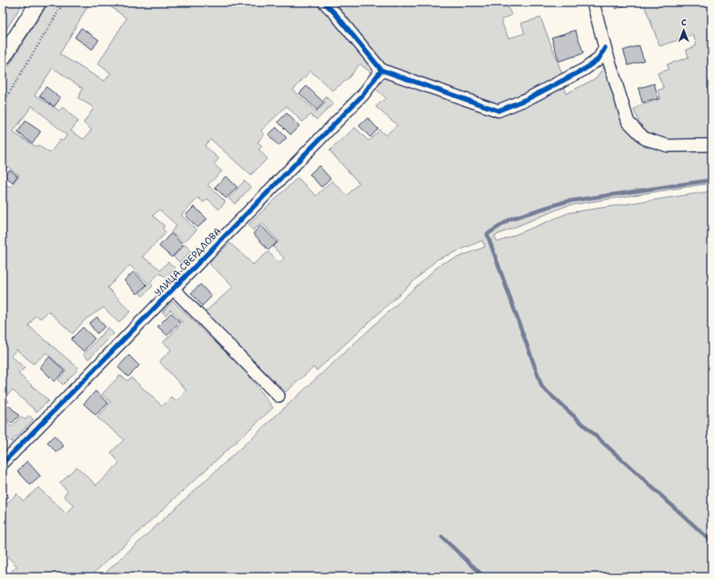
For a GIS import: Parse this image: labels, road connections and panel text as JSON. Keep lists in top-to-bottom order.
{
  "streets": {
    "street": ["УЛИЦА СВЕРДЛОВА"]
  },
  "north": "top"
}
